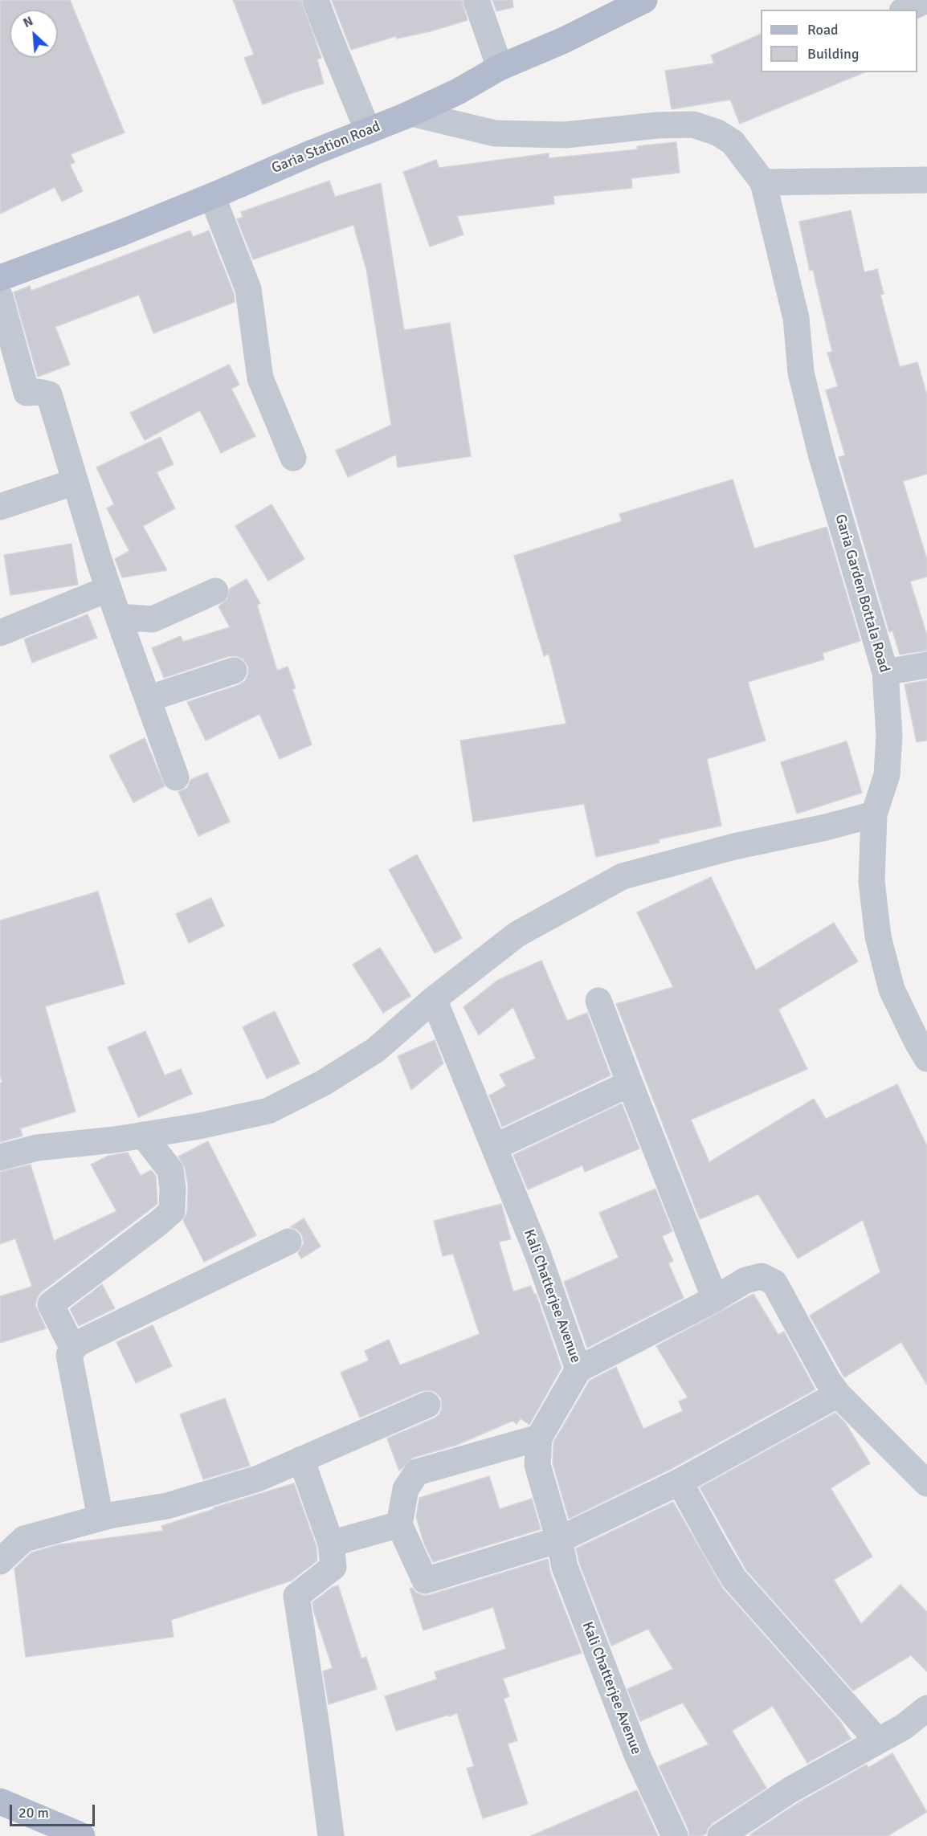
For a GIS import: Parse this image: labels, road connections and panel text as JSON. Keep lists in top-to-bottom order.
{
  "streets": {
    "main road": ["Garia Station Road"],
    "street": ["Garia Garden Bottala Road", "Kali Chatterjee Avenue"]
  },
  "legend": ["Road", "Building"],
  "scale_bar": "20 m",
  "north": "top left"
}
